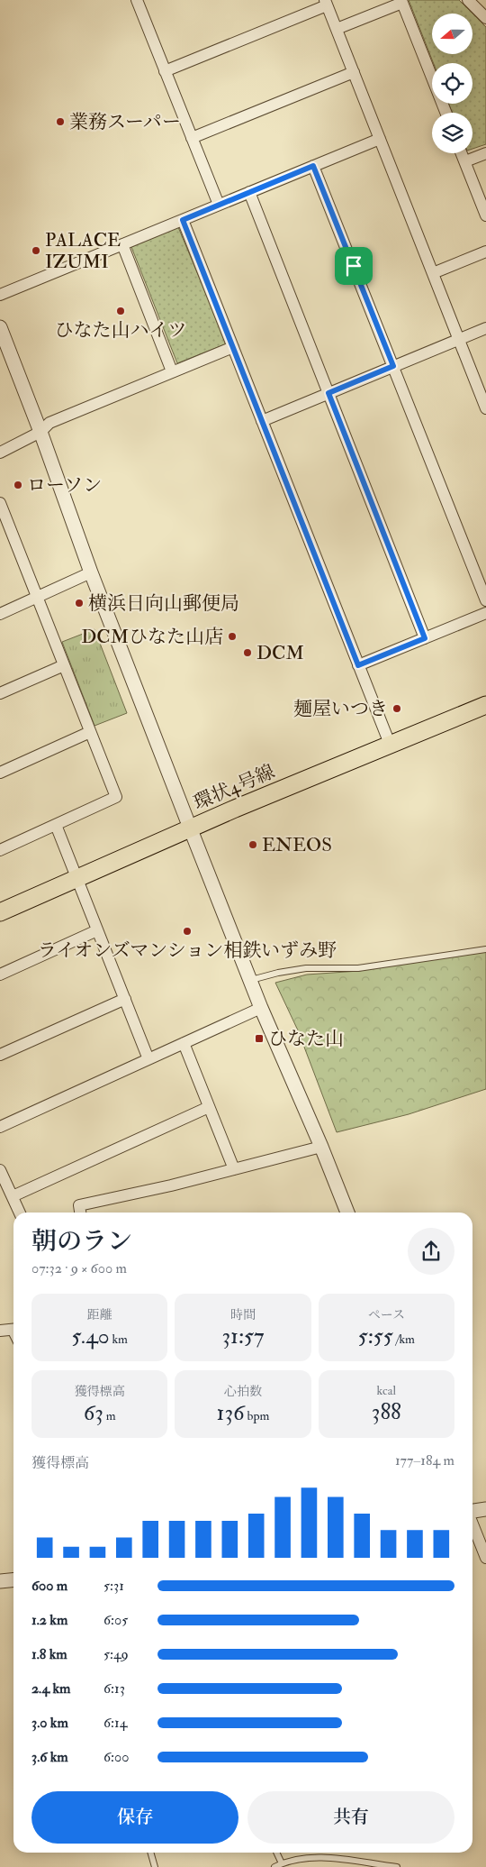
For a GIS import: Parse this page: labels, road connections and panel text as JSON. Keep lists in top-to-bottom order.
{
  "streets": {
    "main road": ["環状4号線"]
  },
  "places": {
    "other": [
      "業務スーパー",
      "PALACE IZUMI",
      "ひなた山ハイツ",
      "ローソン",
      "横浜日向山郵便局",
      "DCMひなた山店",
      "DCM",
      "麺屋いつき",
      "ENEOS",
      "ライオンズマンション相鉄いずみ野"
    ],
    "transit": ["ひなた山"]
  },
  "north": "left",
  "page": {
    "heading": ["朝のラン", "07:32 · 9 × 600 m"],
    "stats": [
      ["距離", "5.40 km"],
      ["時間", "31:57"],
      ["ペース", "5:55 /km"],
      ["獲得標高", "63 m"],
      ["心拍数", "136 bpm"],
      ["kcal", "388"]
    ],
    "chart": ["獲得標高", "177–184 m"],
    "list": [
      {
        "name": "600 m",
        "note": "5:31"
      },
      {
        "name": "1.2 km",
        "note": "6:05"
      },
      {
        "name": "1.8 km",
        "note": "5:49"
      },
      {
        "name": "2.4 km",
        "note": "6:13"
      },
      {
        "name": "3.0 km",
        "note": "6:14"
      },
      {
        "name": "3.6 km",
        "note": "6:00"
      }
    ],
    "buttons": ["保存", "共有"]
  }
}
